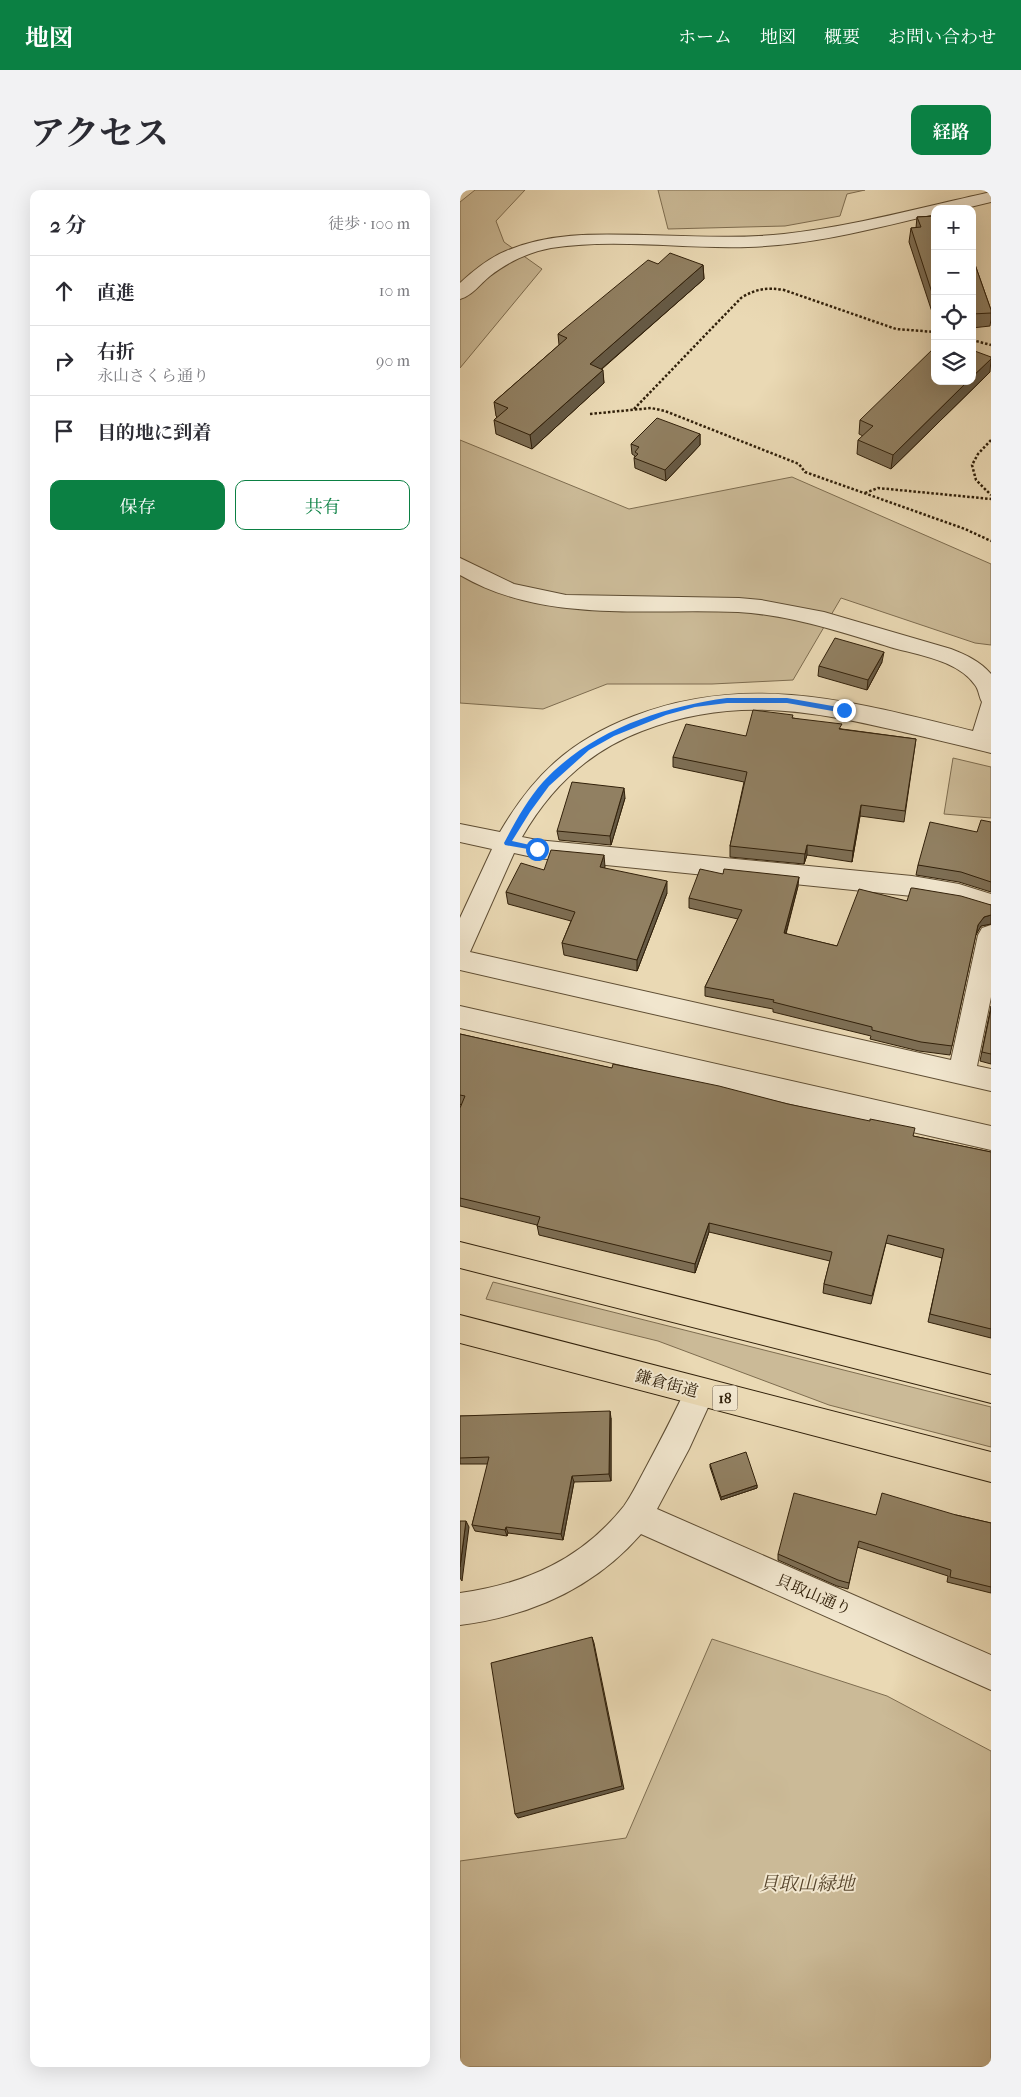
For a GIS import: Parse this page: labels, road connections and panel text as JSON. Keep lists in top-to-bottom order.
{
  "streets": {
    "main road": ["鎌倉街道", "18"],
    "street": ["貝取山通り"]
  },
  "parks": ["貝取山緑地"],
  "page": {
    "header": "地図",
    "nav": [
      "ホーム",
      "地図",
      "概要",
      "お問い合わせ"
    ],
    "title": "アクセス",
    "buttons": [
      "経路",
      ["保存", "共有"]
    ],
    "heading": ["2 分", "徒歩 · 100 m"],
    "map_buttons": ["+", "−"],
    "list": [
      ["直進", "10 m"],
      ["右折", "永山さくら通り", "90 m"],
      "目的地に到着"
    ]
  }
}
